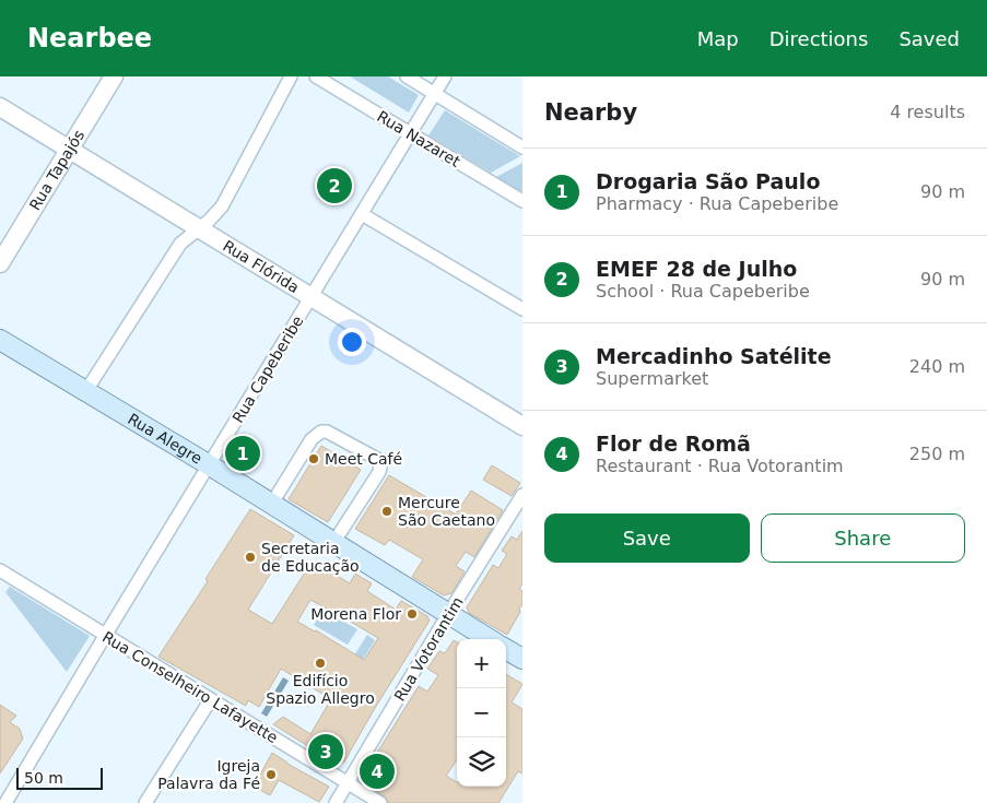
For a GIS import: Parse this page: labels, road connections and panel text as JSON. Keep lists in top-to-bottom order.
{
  "streets": {
    "main road": ["Rua Alegre"],
    "street": [
      "Rua Nazaret",
      "Rua Tapajós",
      "Rua Flórida",
      "Rua Capeberibe",
      "Rua Votorantim",
      "Rua Conselheiro Lafayette"
    ]
  },
  "crossings": [
    ["Rua Nazaret", "Rua Capeberibe"],
    ["Rua Tapajós", "Rua Flórida"],
    ["Rua Flórida", "Rua Capeberibe"],
    ["Rua Capeberibe", "Rua Alegre"],
    ["Rua Capeberibe", "Rua Conselheiro Lafayette"],
    ["Rua Alegre", "Rua Votorantim"],
    ["Rua Votorantim", "Rua Conselheiro Lafayette"]
  ],
  "places": [
    "Meet Café",
    "Mercure São Caetano",
    "Secretaria de Educação",
    "Morena Flor",
    "Edifício Spazio Allegro",
    "Igreja Palavra da Fé"
  ],
  "scale_bar": "50 m",
  "page": {
    "header": "Nearbee",
    "nav": ["Map", "Directions", "Saved"],
    "heading": ["Nearby", "4 results"],
    "list": [
      {
        "mark": "1",
        "name": "Drogaria São Paulo",
        "note": "Pharmacy · Rua Capeberibe",
        "value": "90 m"
      },
      {
        "mark": "2",
        "name": "EMEF 28 de Julho",
        "note": "School · Rua Capeberibe",
        "value": "90 m"
      },
      {
        "mark": "3",
        "name": "Mercadinho Satélite",
        "note": "Supermarket",
        "value": "240 m"
      },
      {
        "mark": "4",
        "name": "Flor de Romã",
        "note": "Restaurant · Rua Votorantim",
        "value": "250 m"
      }
    ],
    "pins": [
      "2",
      "1",
      "3",
      "4"
    ],
    "buttons": ["Save", "Share"],
    "map_buttons": ["+", "−"],
    "scale": "50 m"
  }
}
